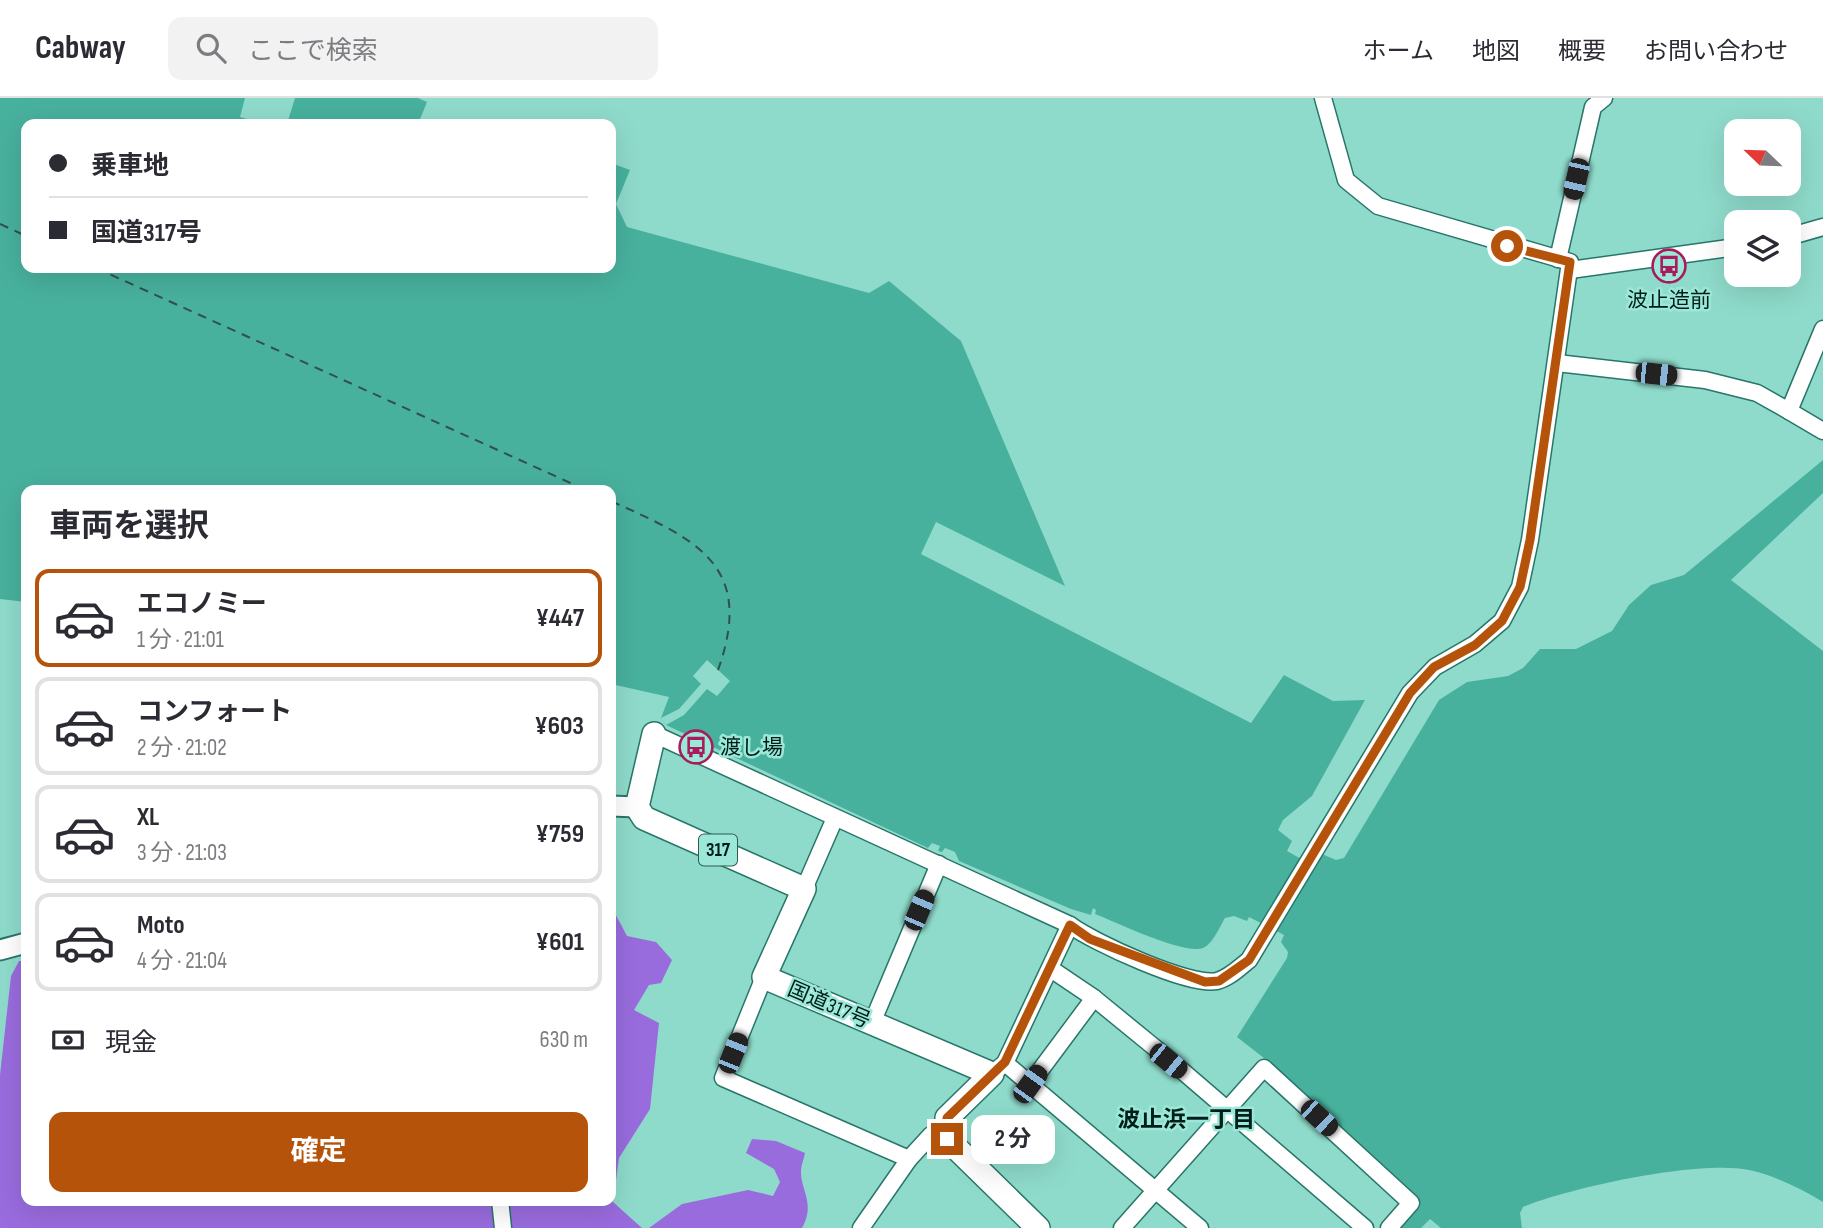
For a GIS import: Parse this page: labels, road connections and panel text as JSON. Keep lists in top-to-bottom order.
{
  "streets": {
    "highway": ["317", "国道317号"]
  },
  "crossings": [
    ["317", "国道317号"]
  ],
  "districts": ["波止浜一丁目"],
  "places": {
    "bus stop": ["波止造前", "渡し場"]
  },
  "north": "top left",
  "page": {
    "header": "Cabway",
    "search": "ここで検索",
    "nav": [
      "ホーム",
      "地図",
      "概要",
      "お問い合わせ"
    ],
    "banner": ["乗車地", "国道317号"],
    "heading": "車両を選択",
    "list": [
      {
        "name": "エコノミー",
        "note": "1 分 · 21:01",
        "value": "¥447"
      },
      {
        "name": "コンフォート",
        "note": "2 分 · 21:02",
        "value": "¥603"
      },
      {
        "name": "XL",
        "note": "3 分 · 21:03",
        "value": "¥759"
      },
      {
        "name": "Moto",
        "note": "4 分 · 21:04",
        "value": "¥601"
      }
    ],
    "pay": ["現金", "630 m"],
    "buttons": "確定",
    "bubble": "2 分"
  }
}
